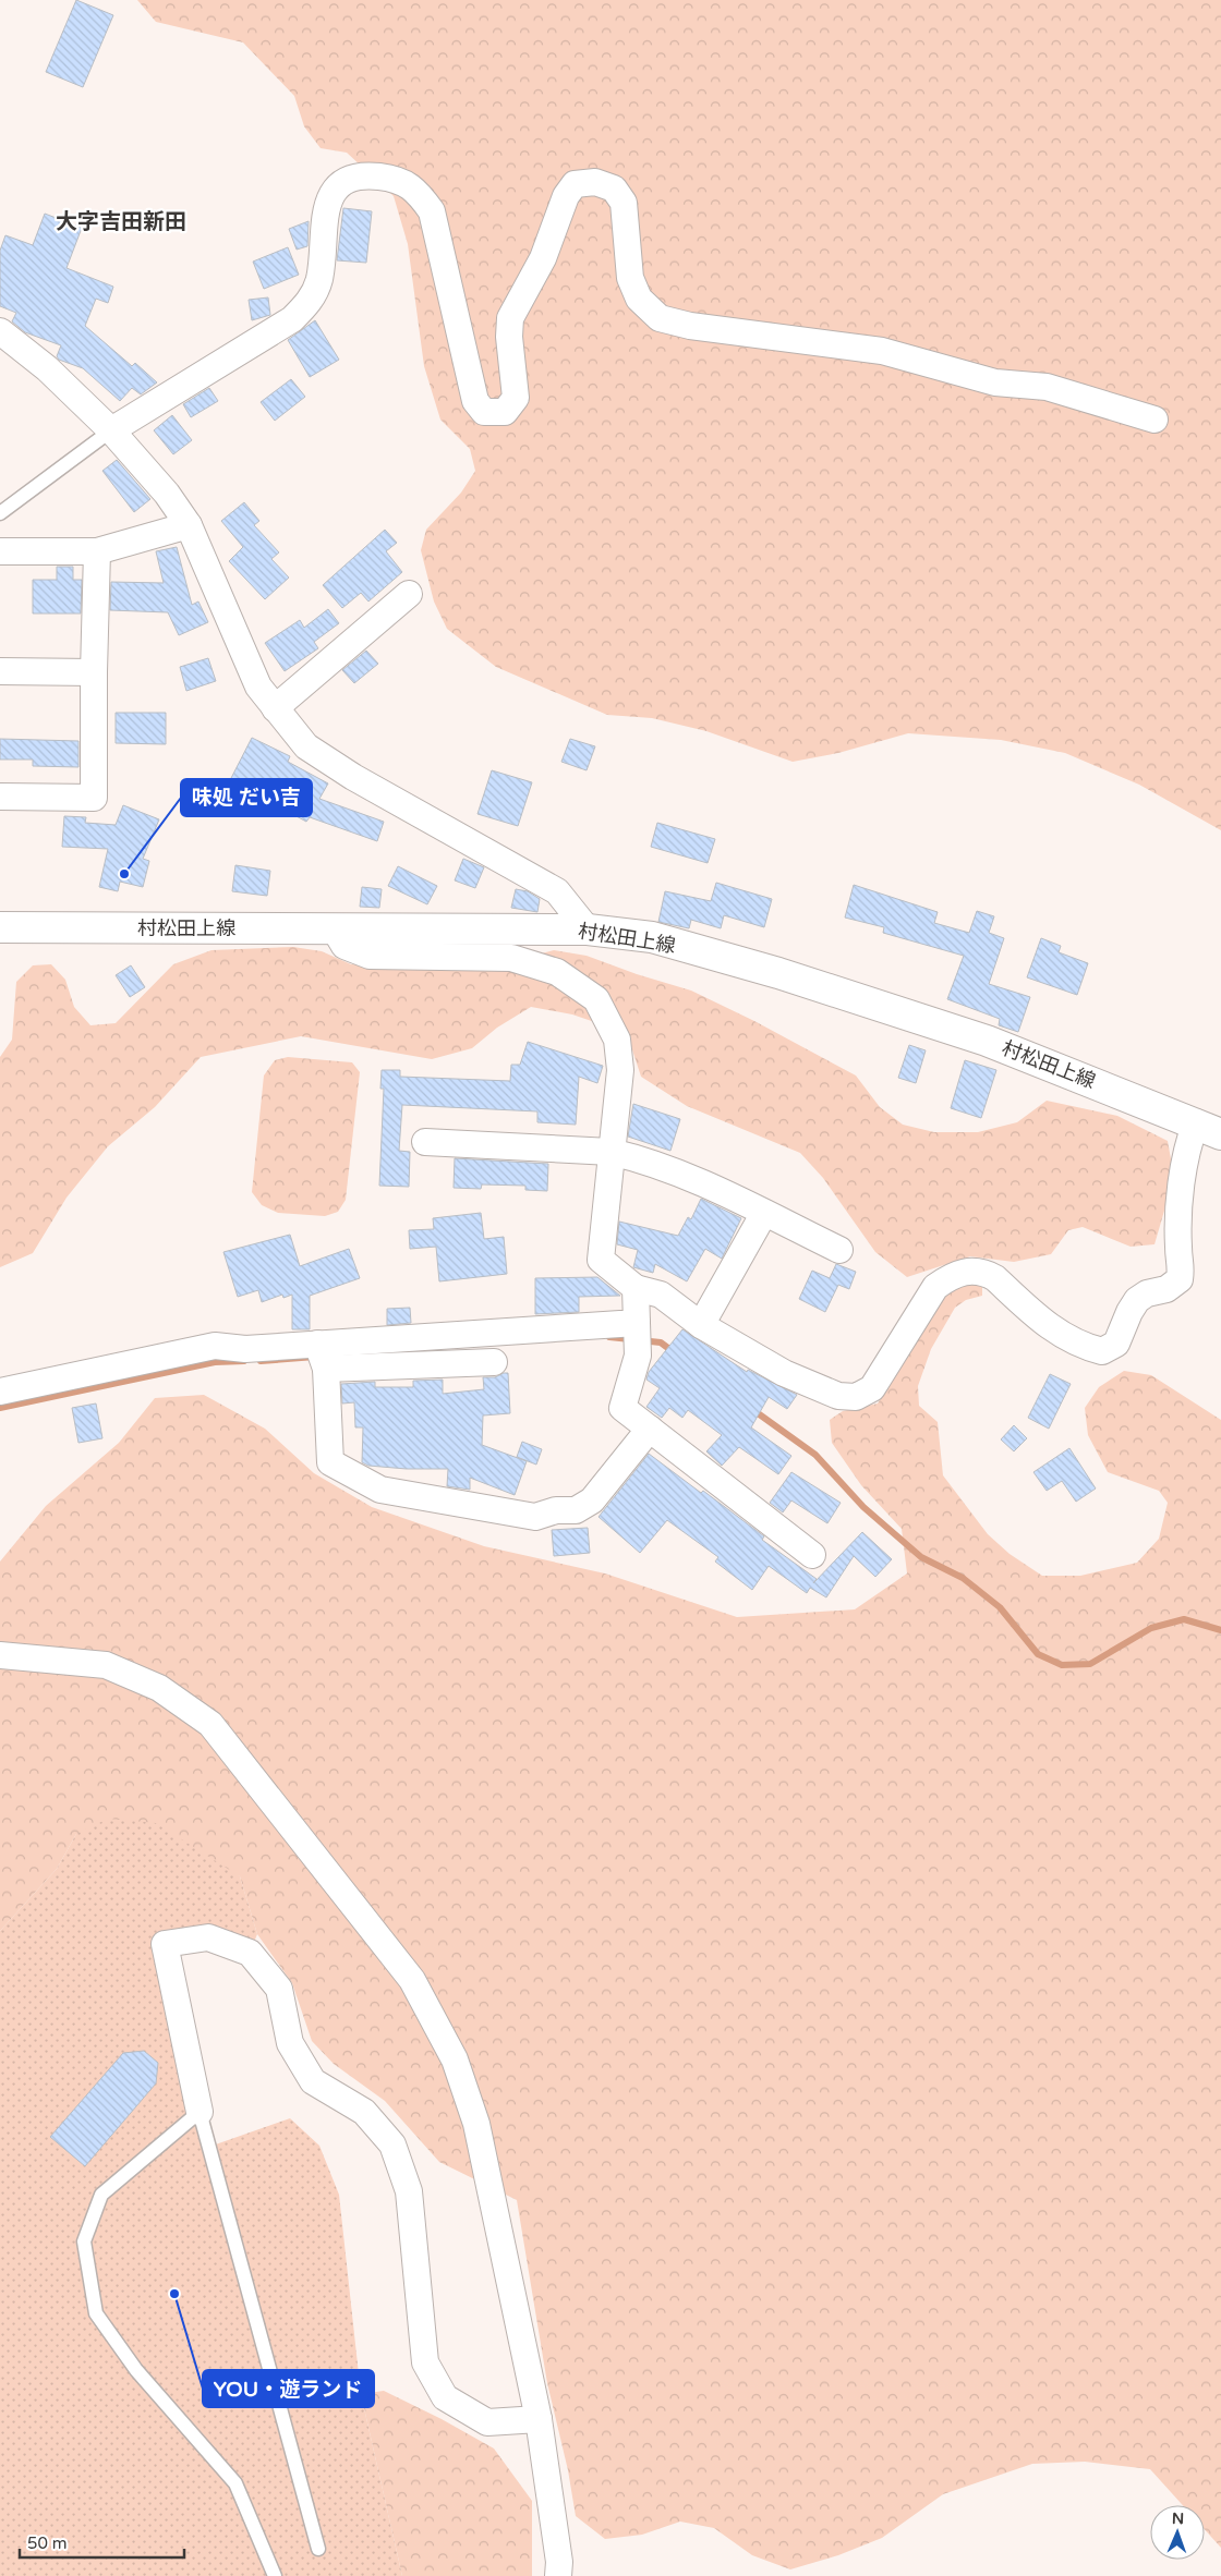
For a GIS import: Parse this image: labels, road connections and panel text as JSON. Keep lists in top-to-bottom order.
{
  "streets": {
    "main road": ["村松田上線"]
  },
  "districts": ["大字吉田新田"],
  "places": ["味処 だい吉", "YOU・遊ランド"],
  "scale_bar": "50 m",
  "north": "top"
}
